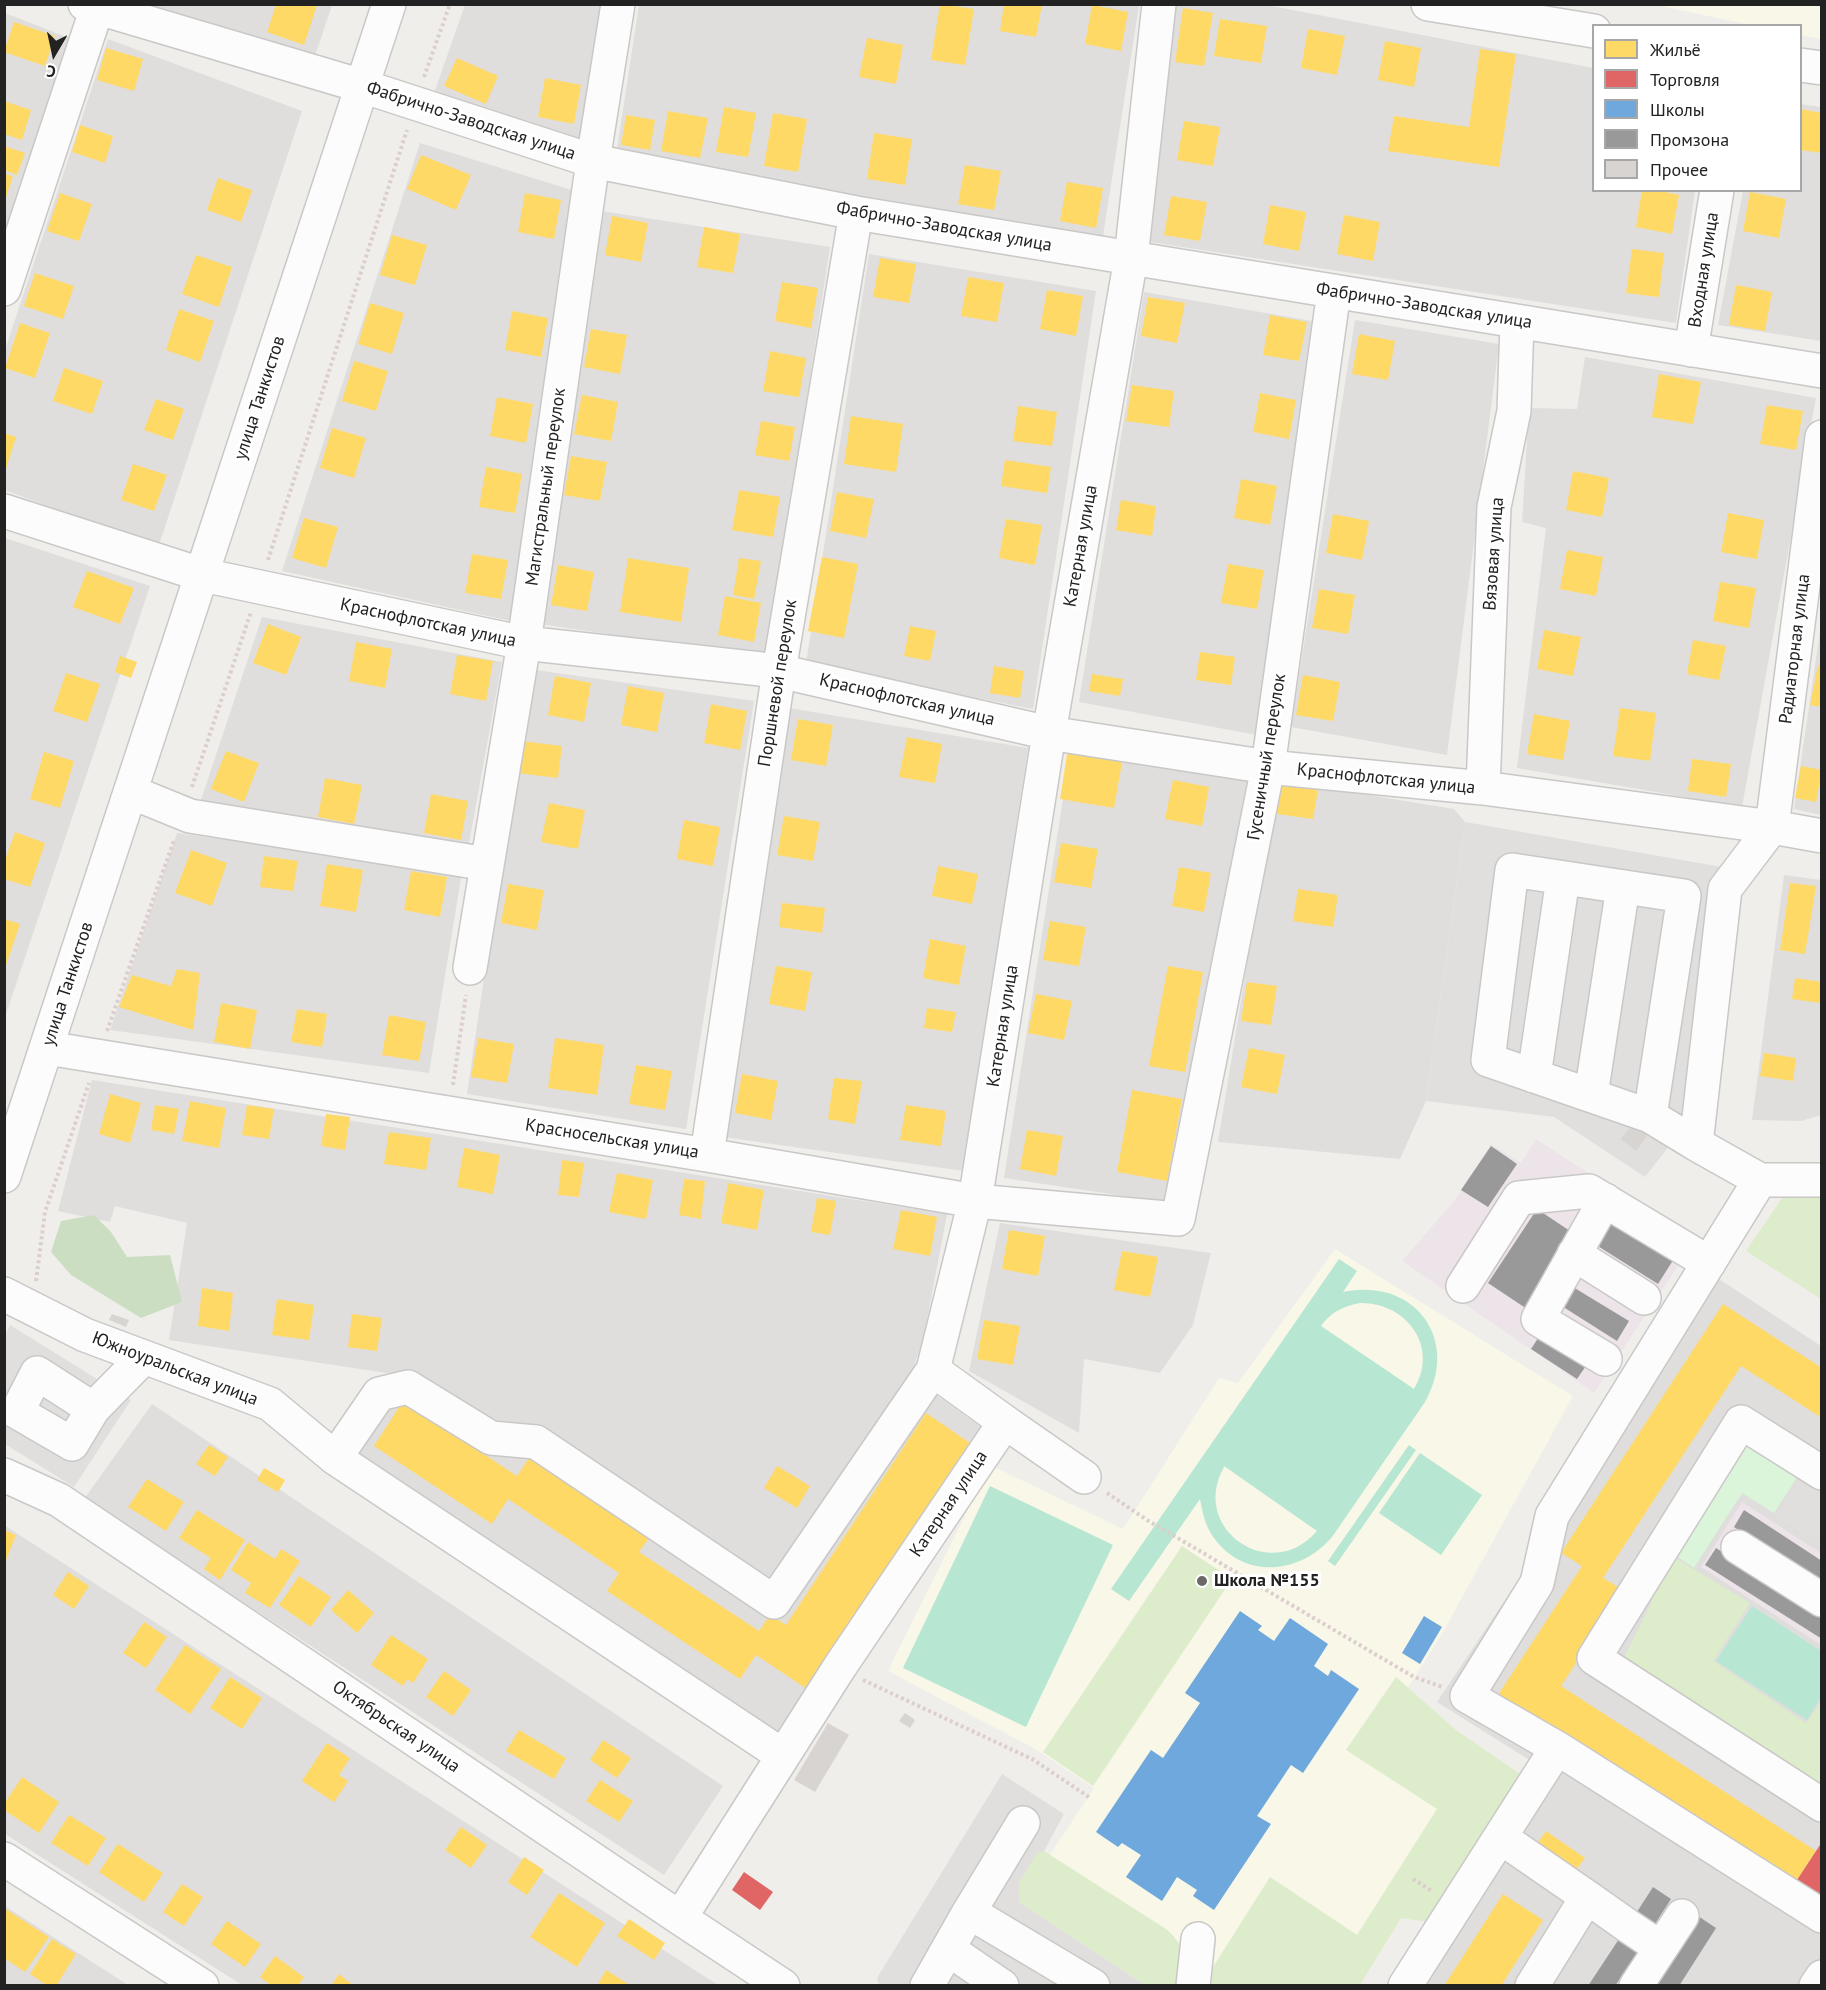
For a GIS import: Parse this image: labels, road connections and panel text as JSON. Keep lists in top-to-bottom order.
{
  "streets": {
    "street": [
      "Фабрично-Заводская улица",
      "Входная улица",
      "улица Танкистов",
      "Магистральный переулок",
      "Катерная улица",
      "Вязовая улица",
      "Краснофлотская улица",
      "Радиаторная улица",
      "Поршневой переулок",
      "Гусеничный переулок",
      "Красносельская улица",
      "Южноуральская улица",
      "Октябрьская улица"
    ]
  },
  "crossings": [
    ["Фабрично-Заводская улица", "Входная улица"],
    ["Фабрично-Заводская улица", "улица Танкистов"],
    ["Фабрично-Заводская улица", "Магистральный переулок"],
    ["Фабрично-Заводская улица", "Катерная улица"],
    ["Фабрично-Заводская улица", "Вязовая улица"],
    ["Фабрично-Заводская улица", "Поршневой переулок"],
    ["Фабрично-Заводская улица", "Гусеничный переулок"],
    ["улица Танкистов", "Краснофлотская улица"],
    ["улица Танкистов", "Красносельская улица"],
    ["Магистральный переулок", "Краснофлотская улица"],
    ["Катерная улица", "Краснофлотская улица"],
    ["Катерная улица", "Красносельская улица"],
    ["Катерная улица", "Южноуральская улица"],
    ["Катерная улица", "Октябрьская улица"],
    ["Вязовая улица", "Краснофлотская улица"],
    ["Краснофлотская улица", "Радиаторная улица"],
    ["Краснофлотская улица", "Поршневой переулок"],
    ["Краснофлотская улица", "Гусеничный переулок"],
    ["Поршневой переулок", "Красносельская улица"],
    ["Гусеничный переулок", "Красносельская улица"]
  ],
  "places": ["Школа №155"],
  "legend": [
    "Жильё",
    "Торговля",
    "Школы",
    "Промзона",
    "Прочее"
  ],
  "north": "bottom"
}
